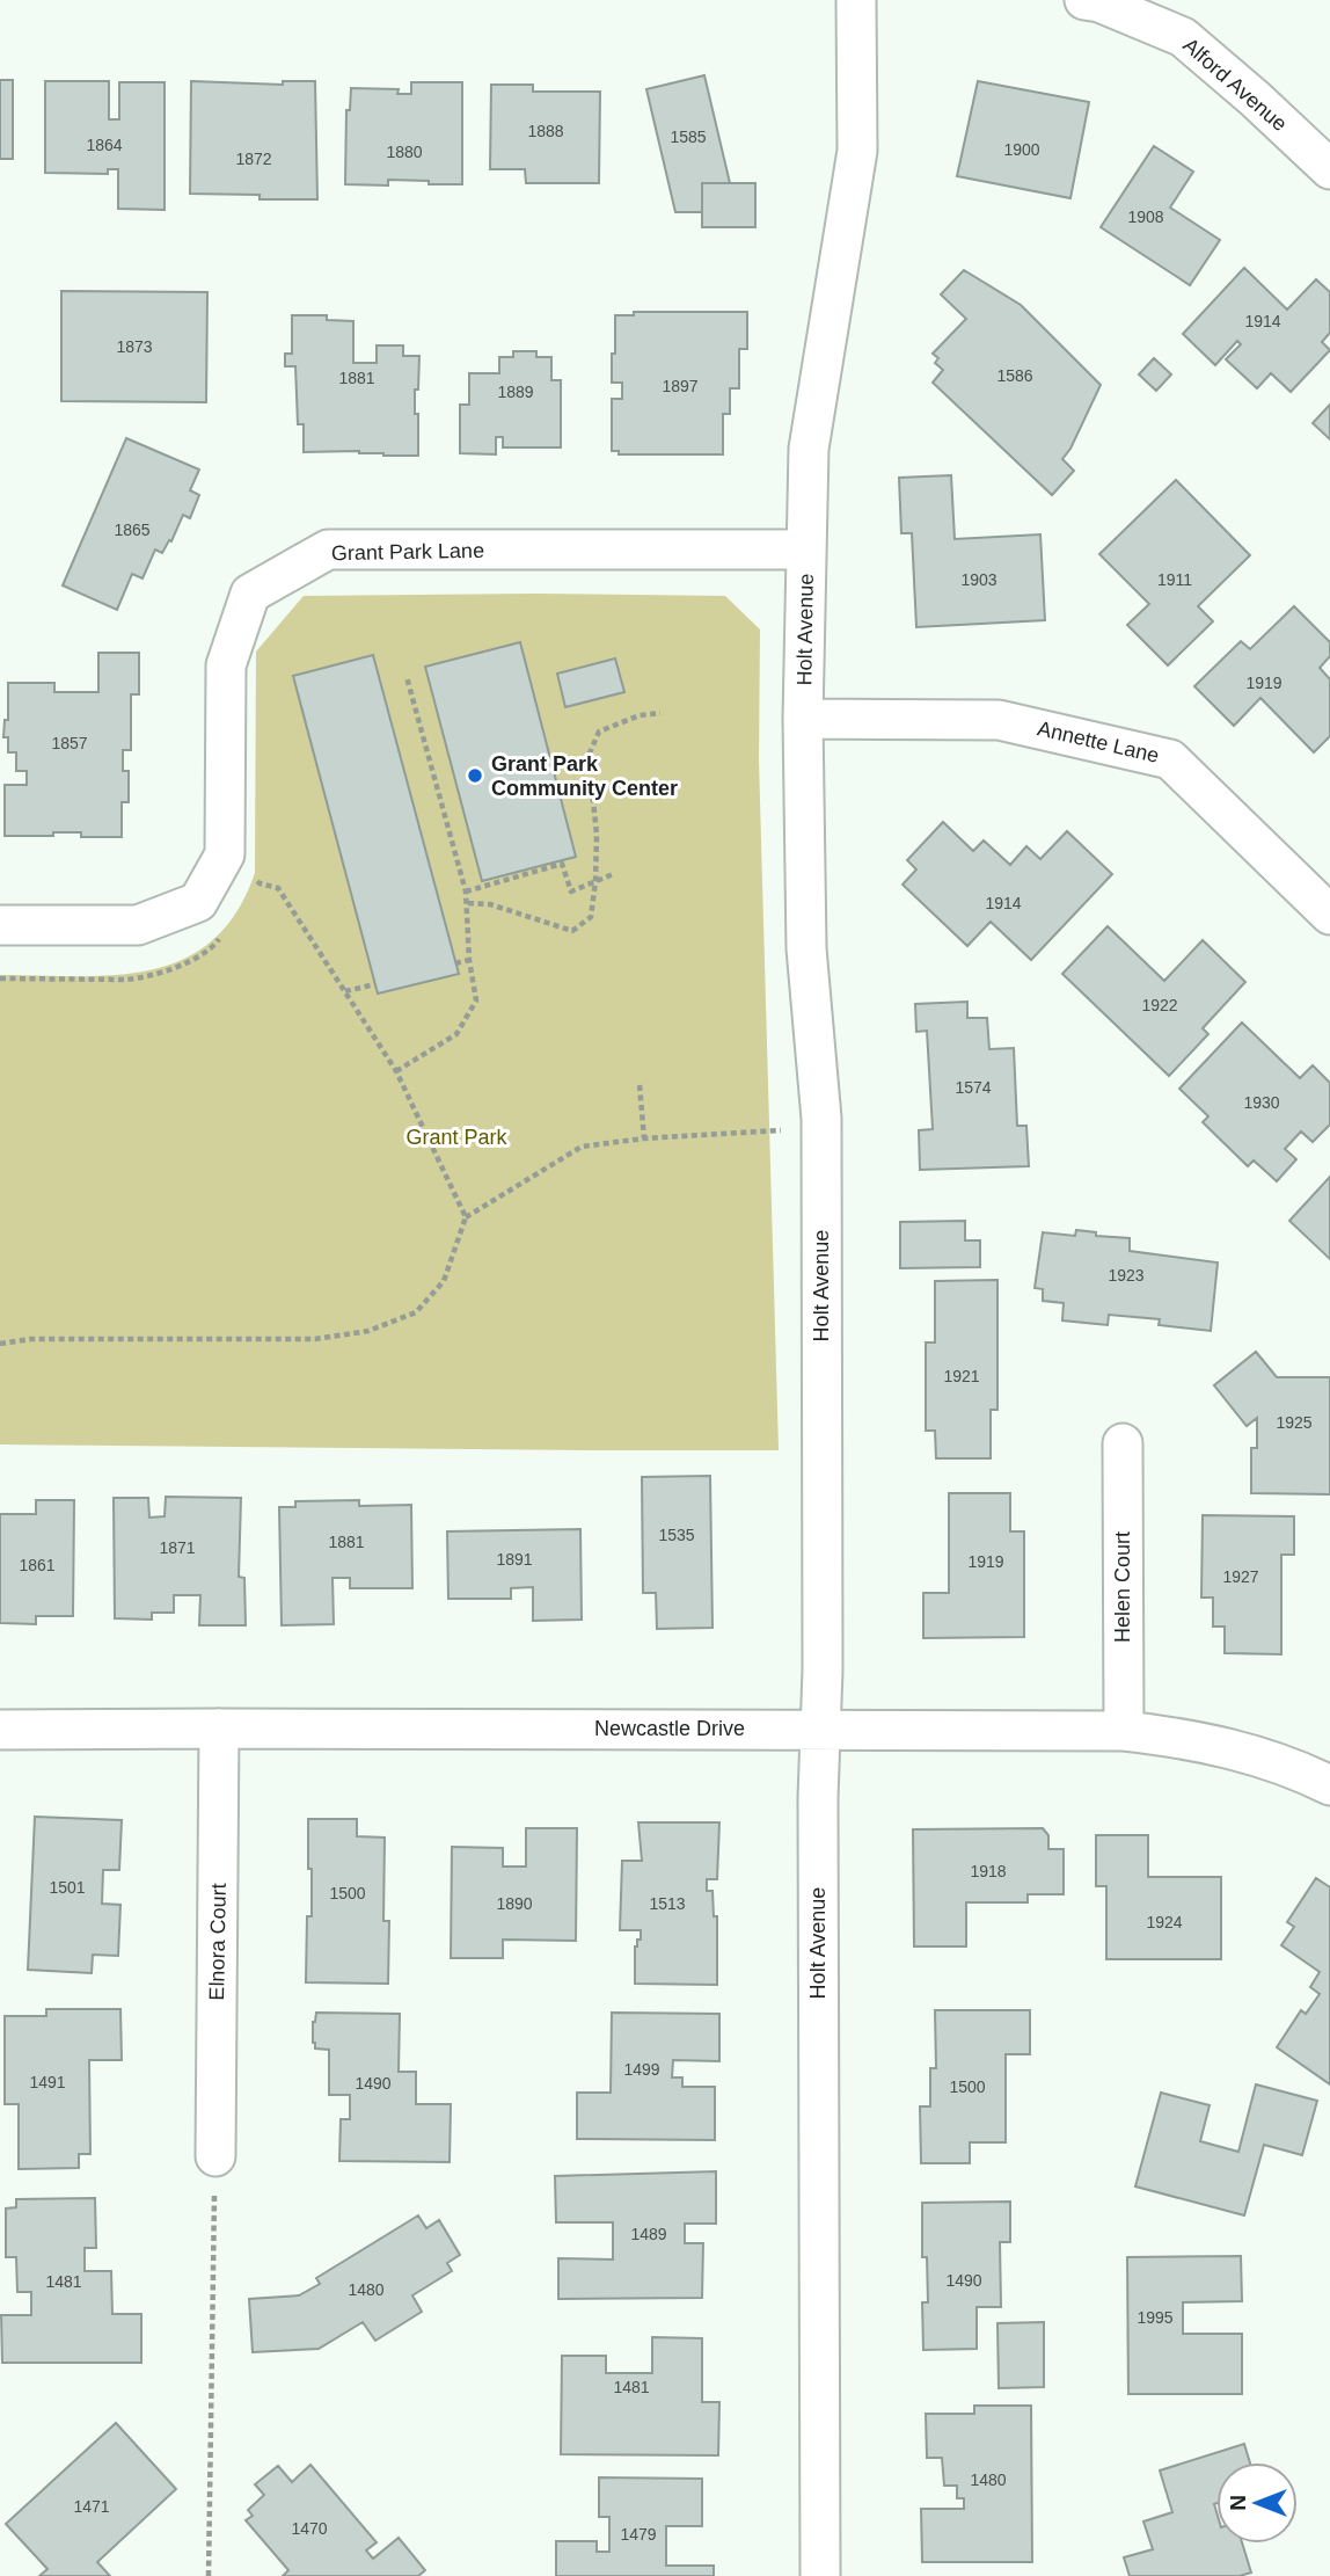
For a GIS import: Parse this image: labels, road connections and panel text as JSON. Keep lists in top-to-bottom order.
{
  "streets": {
    "street": [
      "Alford Avenue",
      "Grant Park Lane",
      "Holt Avenue",
      "Annette Lane",
      "Helen Court",
      "Newcastle Drive",
      "Elnora Court"
    ]
  },
  "crossings": [
    ["Grant Park Lane", "Holt Avenue"],
    ["Holt Avenue", "Annette Lane"],
    ["Holt Avenue", "Newcastle Drive"],
    ["Helen Court", "Newcastle Drive"],
    ["Newcastle Drive", "Elnora Court"]
  ],
  "parks": ["Grant Park"],
  "places": ["Grant Park Community Center"],
  "house_numbers": [
    "1888",
    "1585",
    "1864",
    "1900",
    "1880",
    "1872",
    "1908",
    "1914",
    "1873",
    "1586",
    "1881",
    "1897",
    "1889",
    "1865",
    "1903",
    "1911",
    "1919",
    "1857",
    "1914",
    "1922",
    "1574",
    "1930",
    "1923",
    "1921",
    "1925",
    "1535",
    "1881",
    "1871",
    "1891",
    "1919",
    "1861",
    "1927",
    "1918",
    "1501",
    "1500",
    "1890",
    "1513",
    "1924",
    "1499",
    "1491",
    "1490",
    "1500",
    "1489",
    "1490",
    "1481",
    "1480",
    "1995",
    "1481",
    "1480",
    "1471",
    "1470",
    "1479"
  ],
  "north": "left"
}
